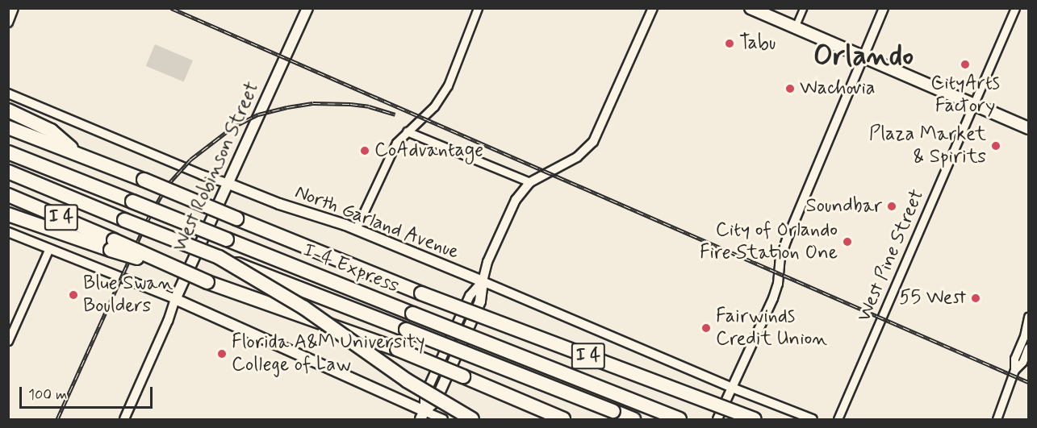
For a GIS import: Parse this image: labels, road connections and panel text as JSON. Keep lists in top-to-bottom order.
{
  "streets": {
    "highway": ["I 4", "I-4 Express"],
    "main road": ["West Robinson Street", "North Garland Avenue"],
    "street": ["West Pine Street"]
  },
  "crossings": [
    ["West Robinson Street", "North Garland Avenue"]
  ],
  "districts": ["Orlando"],
  "places": [
    "Tabu",
    "CityArts Factory",
    "Wachovia",
    "Plaza Market & Spirits",
    "CoAdvantage",
    "Soundbar",
    "City of Orlando Fire Station One",
    "Blue Swan Boulders",
    "55 West",
    "Fairwinds Credit Union",
    "Florida A&M University College of Law"
  ],
  "scale_bar": "100 m"
}
